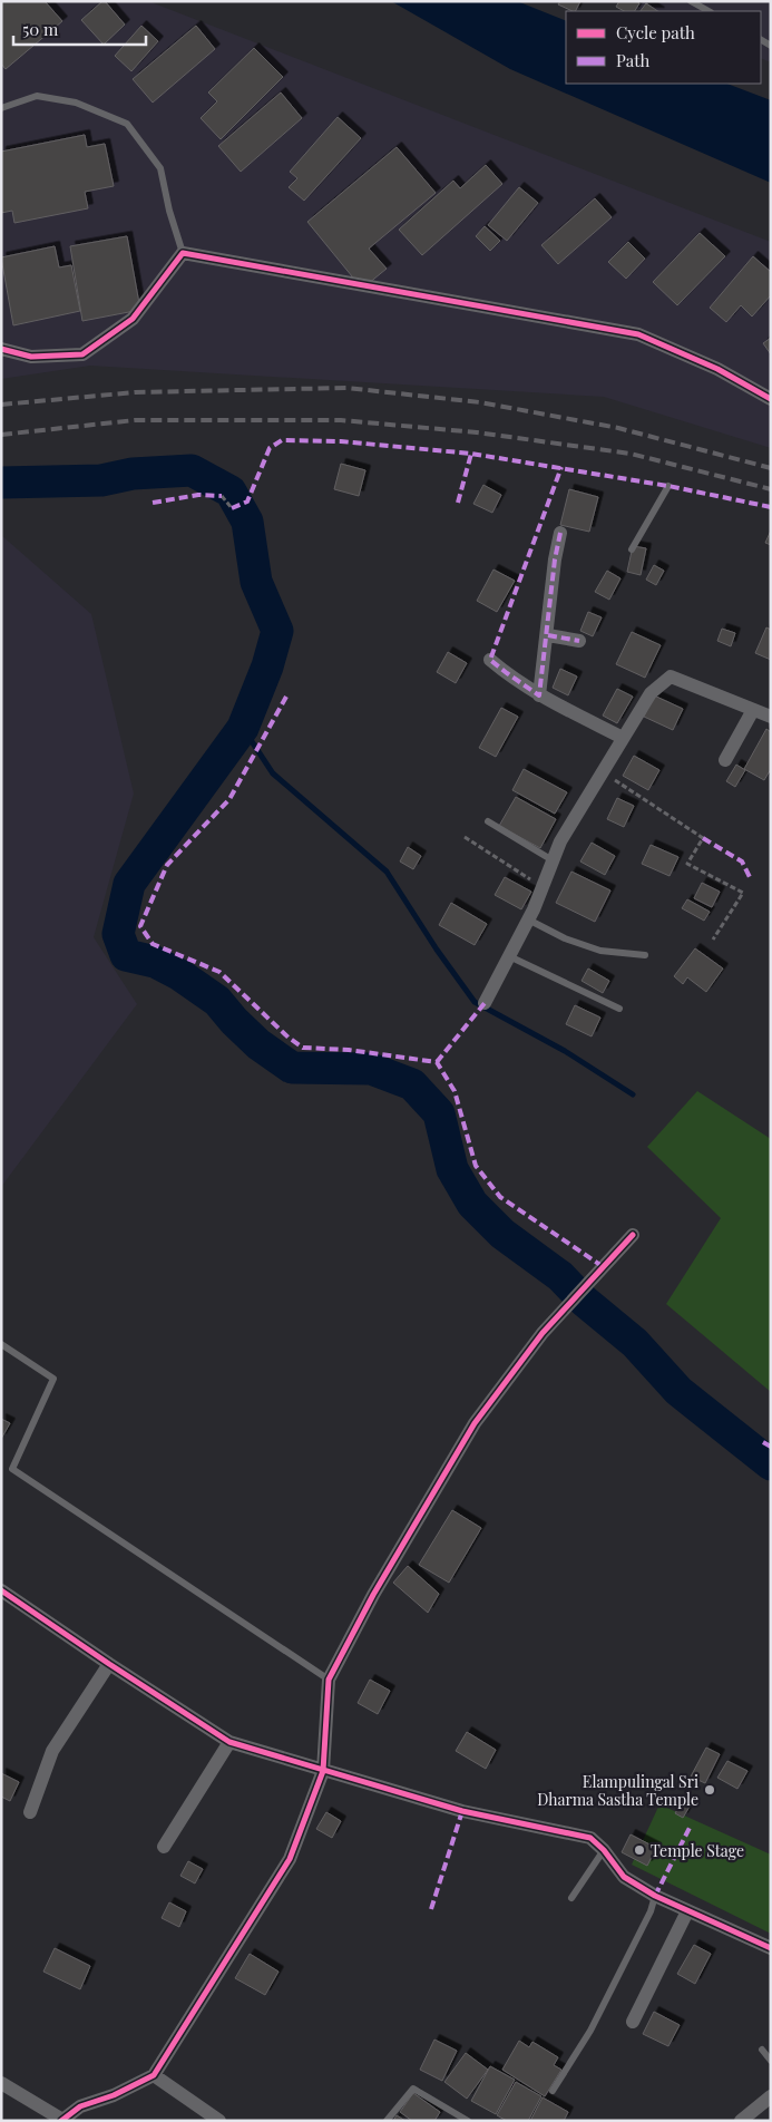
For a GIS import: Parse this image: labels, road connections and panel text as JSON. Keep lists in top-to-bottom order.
{
  "places": ["Elampulingal Sri Dharma Sastha Temple", "Temple Stage"],
  "legend": ["Cycle path", "Path"],
  "scale_bar": "50 m"
}
